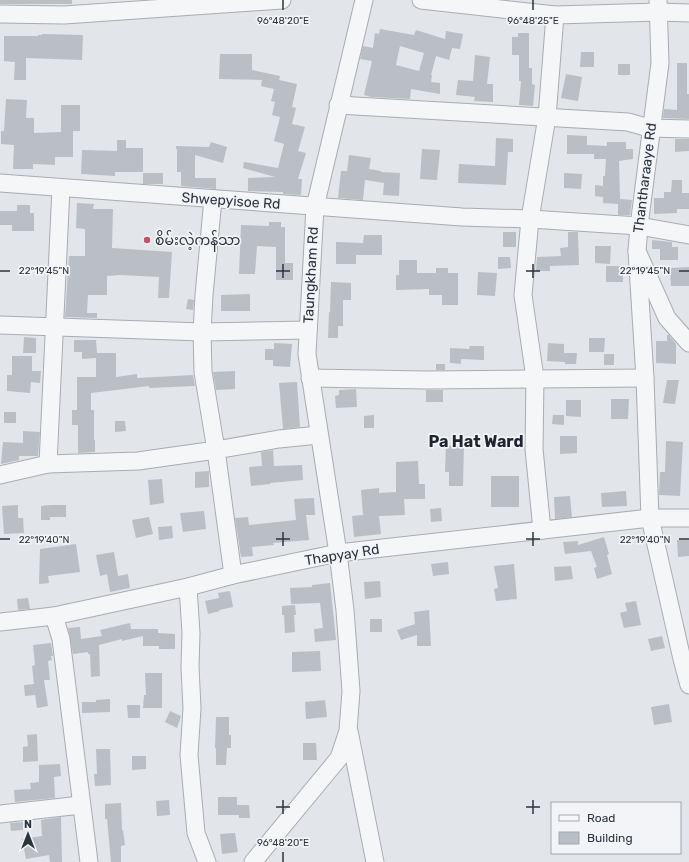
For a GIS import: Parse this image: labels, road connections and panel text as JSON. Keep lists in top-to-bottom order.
{
  "streets": {
    "street": [
      "Thantharaaye Rd",
      "Shwepyisoe Rd",
      "Taungkham Rd",
      "Thapyay Rd"
    ]
  },
  "crossings": [
    ["Thantharaaye Rd", "Shwepyisoe Rd"],
    ["Shwepyisoe Rd", "Taungkham Rd"],
    ["Taungkham Rd", "Thapyay Rd"]
  ],
  "districts": ["Pa Hat Ward"],
  "places": ["စိမ်းလဲ့ကန်သာ"],
  "legend": ["Road", "Building"],
  "north": "top",
  "coordinates": [
    "96°48'20\"E",
    "96°48'25\"E",
    "22°19'45\"N",
    "22°19'40\"N"
  ]
}
